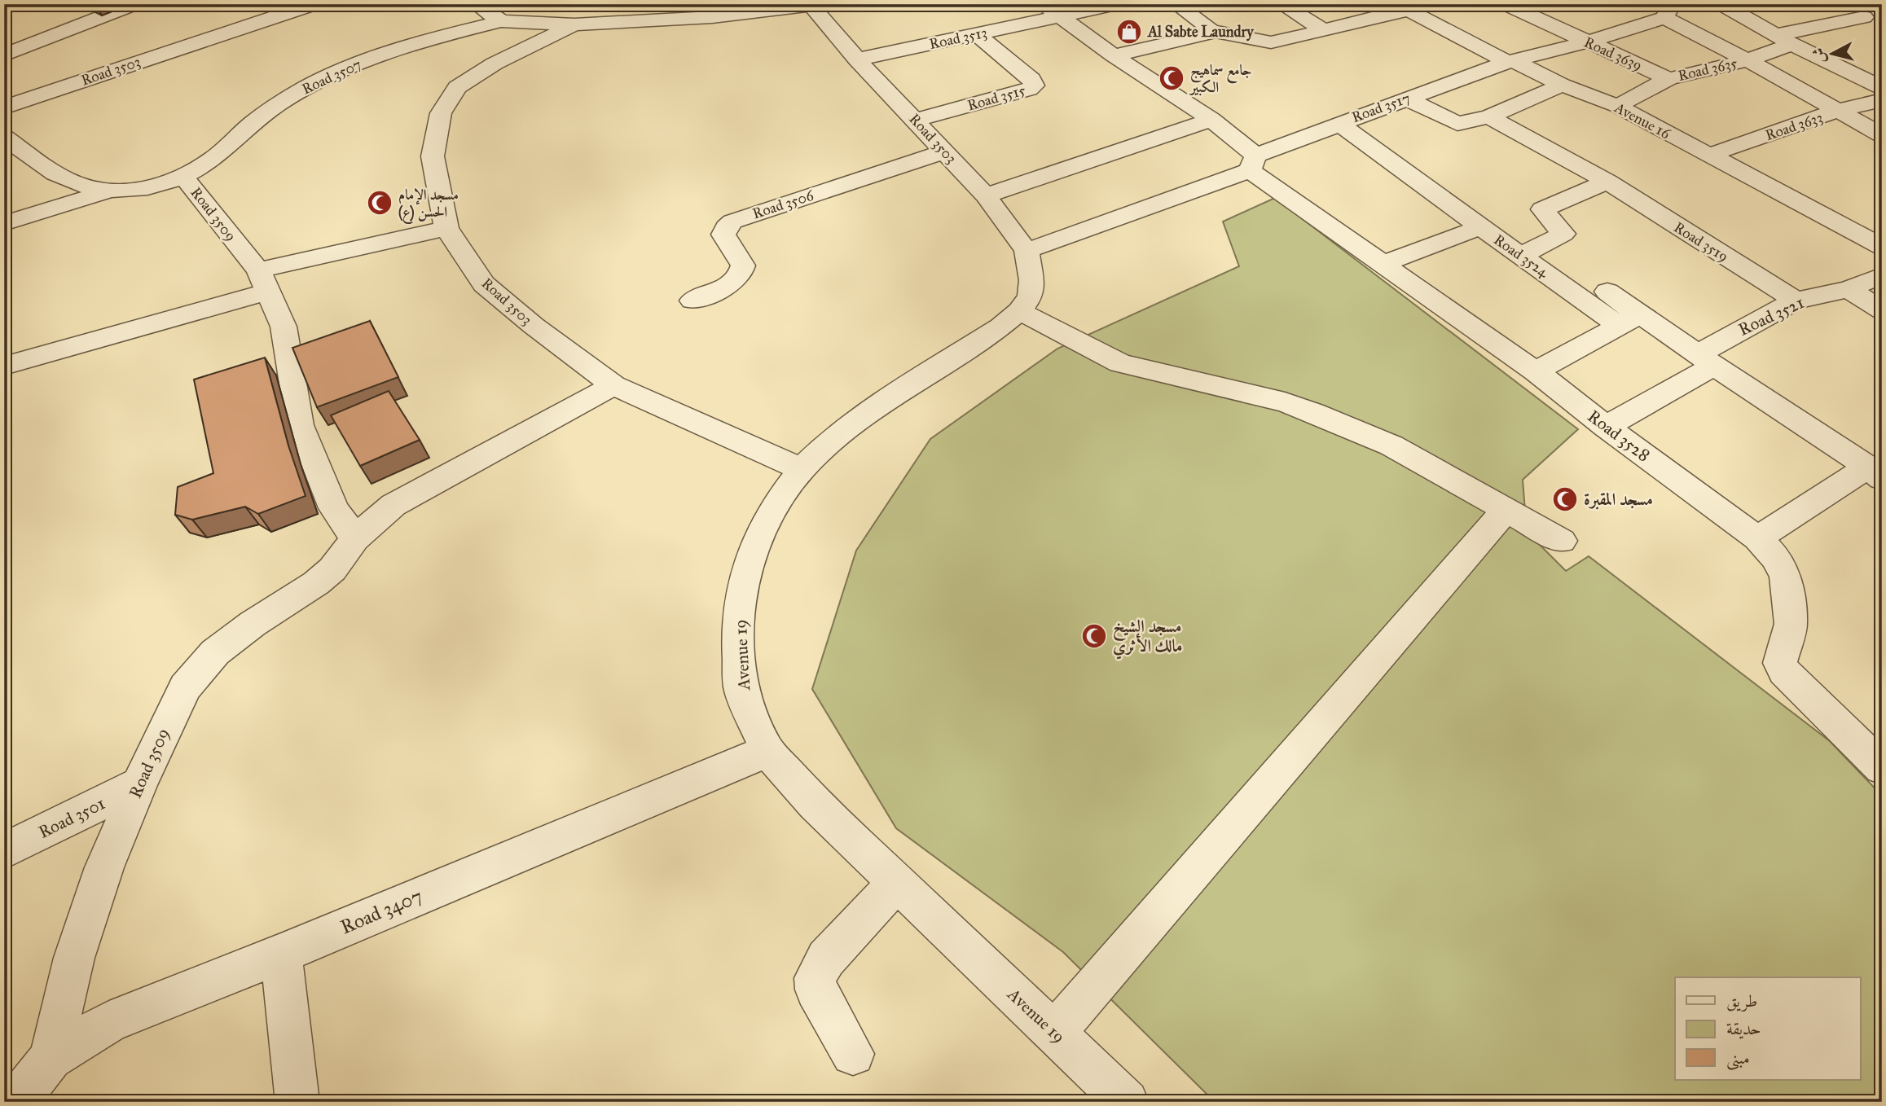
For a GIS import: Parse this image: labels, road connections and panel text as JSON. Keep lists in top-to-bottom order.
{
  "streets": {
    "street": [
      "Road 3513",
      "Road 3639",
      "Road 3635",
      "Road 3503",
      "Road 3507",
      "Road 3515",
      "Road 3517",
      "Avenue 16",
      "Road 3633",
      "Road 3506",
      "Road 3509",
      "Road 3519",
      "Road 3524",
      "Road 3521",
      "Road 3528",
      "Avenue 19",
      "Road 3501",
      "Road 3407"
    ]
  },
  "crossings": [
    ["Road 3513", "Road 3503"],
    ["Road 3513", "Road 3515"],
    ["Road 3639", "Road 3635"],
    ["Road 3639", "Road 3517"],
    ["Road 3639", "Avenue 16"],
    ["Road 3635", "Road 3517"],
    ["Road 3635", "Road 3633"],
    ["Road 3503", "Road 3507"],
    ["Road 3503", "Road 3515"],
    ["Road 3503", "Road 3517"],
    ["Road 3503", "Road 3506"],
    ["Road 3503", "Road 3509"],
    ["Road 3503", "Avenue 19"],
    ["Road 3507", "Road 3509"],
    ["Road 3517", "Avenue 16"],
    ["Road 3517", "Road 3528"],
    ["Road 3517", "Avenue 19"],
    ["Avenue 16", "Road 3633"],
    ["Road 3509", "Road 3501"],
    ["Road 3509", "Road 3407"],
    ["Road 3519", "Road 3521"],
    ["Road 3524", "Road 3521"],
    ["Road 3524", "Road 3528"],
    ["Avenue 19", "Road 3407"]
  ],
  "places": {
    "shop": ["Al Sabte Laundry"],
    "mosque": [
      "جامع سماهيج الكبير",
      "مسجد الإمام الحسن (ع)",
      "مسجد المقبرة",
      "مسجد الشيخ مالك الأثري"
    ]
  },
  "legend": ["طريق", "حديقة", "مبنى"],
  "north": "left"
}
